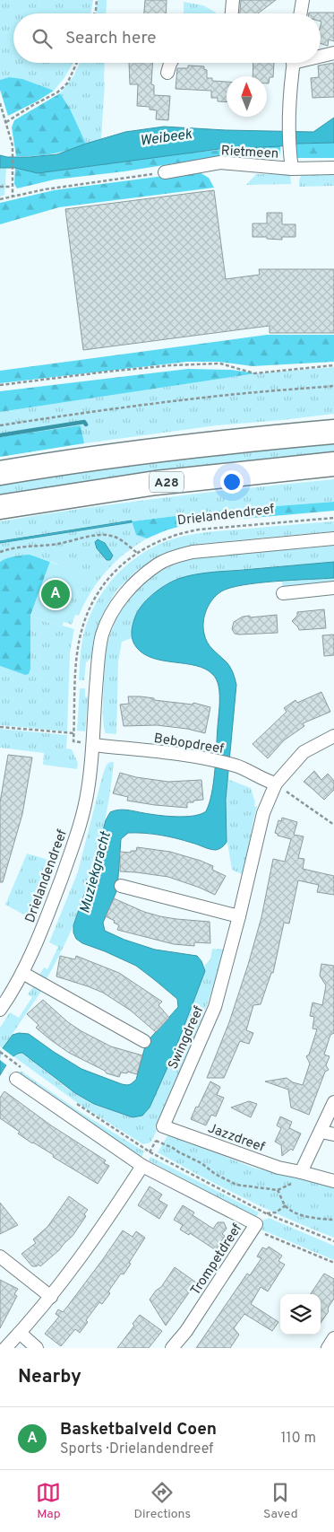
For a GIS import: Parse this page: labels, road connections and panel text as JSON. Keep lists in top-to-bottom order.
{
  "streets": {
    "highway": ["A28"],
    "street": [
      "Rietmeen",
      "Drielandendreef",
      "Bebopdreef",
      "Swingdreef",
      "Jazzdreef",
      "Trompetdreef"
    ]
  },
  "crossings": [
    ["Drielandendreef", "Bebopdreef"],
    ["Bebopdreef", "Swingdreef"],
    ["Swingdreef", "Jazzdreef"]
  ],
  "water": ["Weibeek", "Muziekgracht"],
  "north": "top",
  "page": {
    "search": "Search here",
    "pins": "A",
    "heading": "Nearby",
    "list": [
      {
        "mark": "A",
        "name": "Basketbalveld Coen",
        "note": "Sports · Drielandendreef",
        "value": "110 m"
      }
    ],
    "nav": ["Map", "Directions", "Saved"]
  }
}
